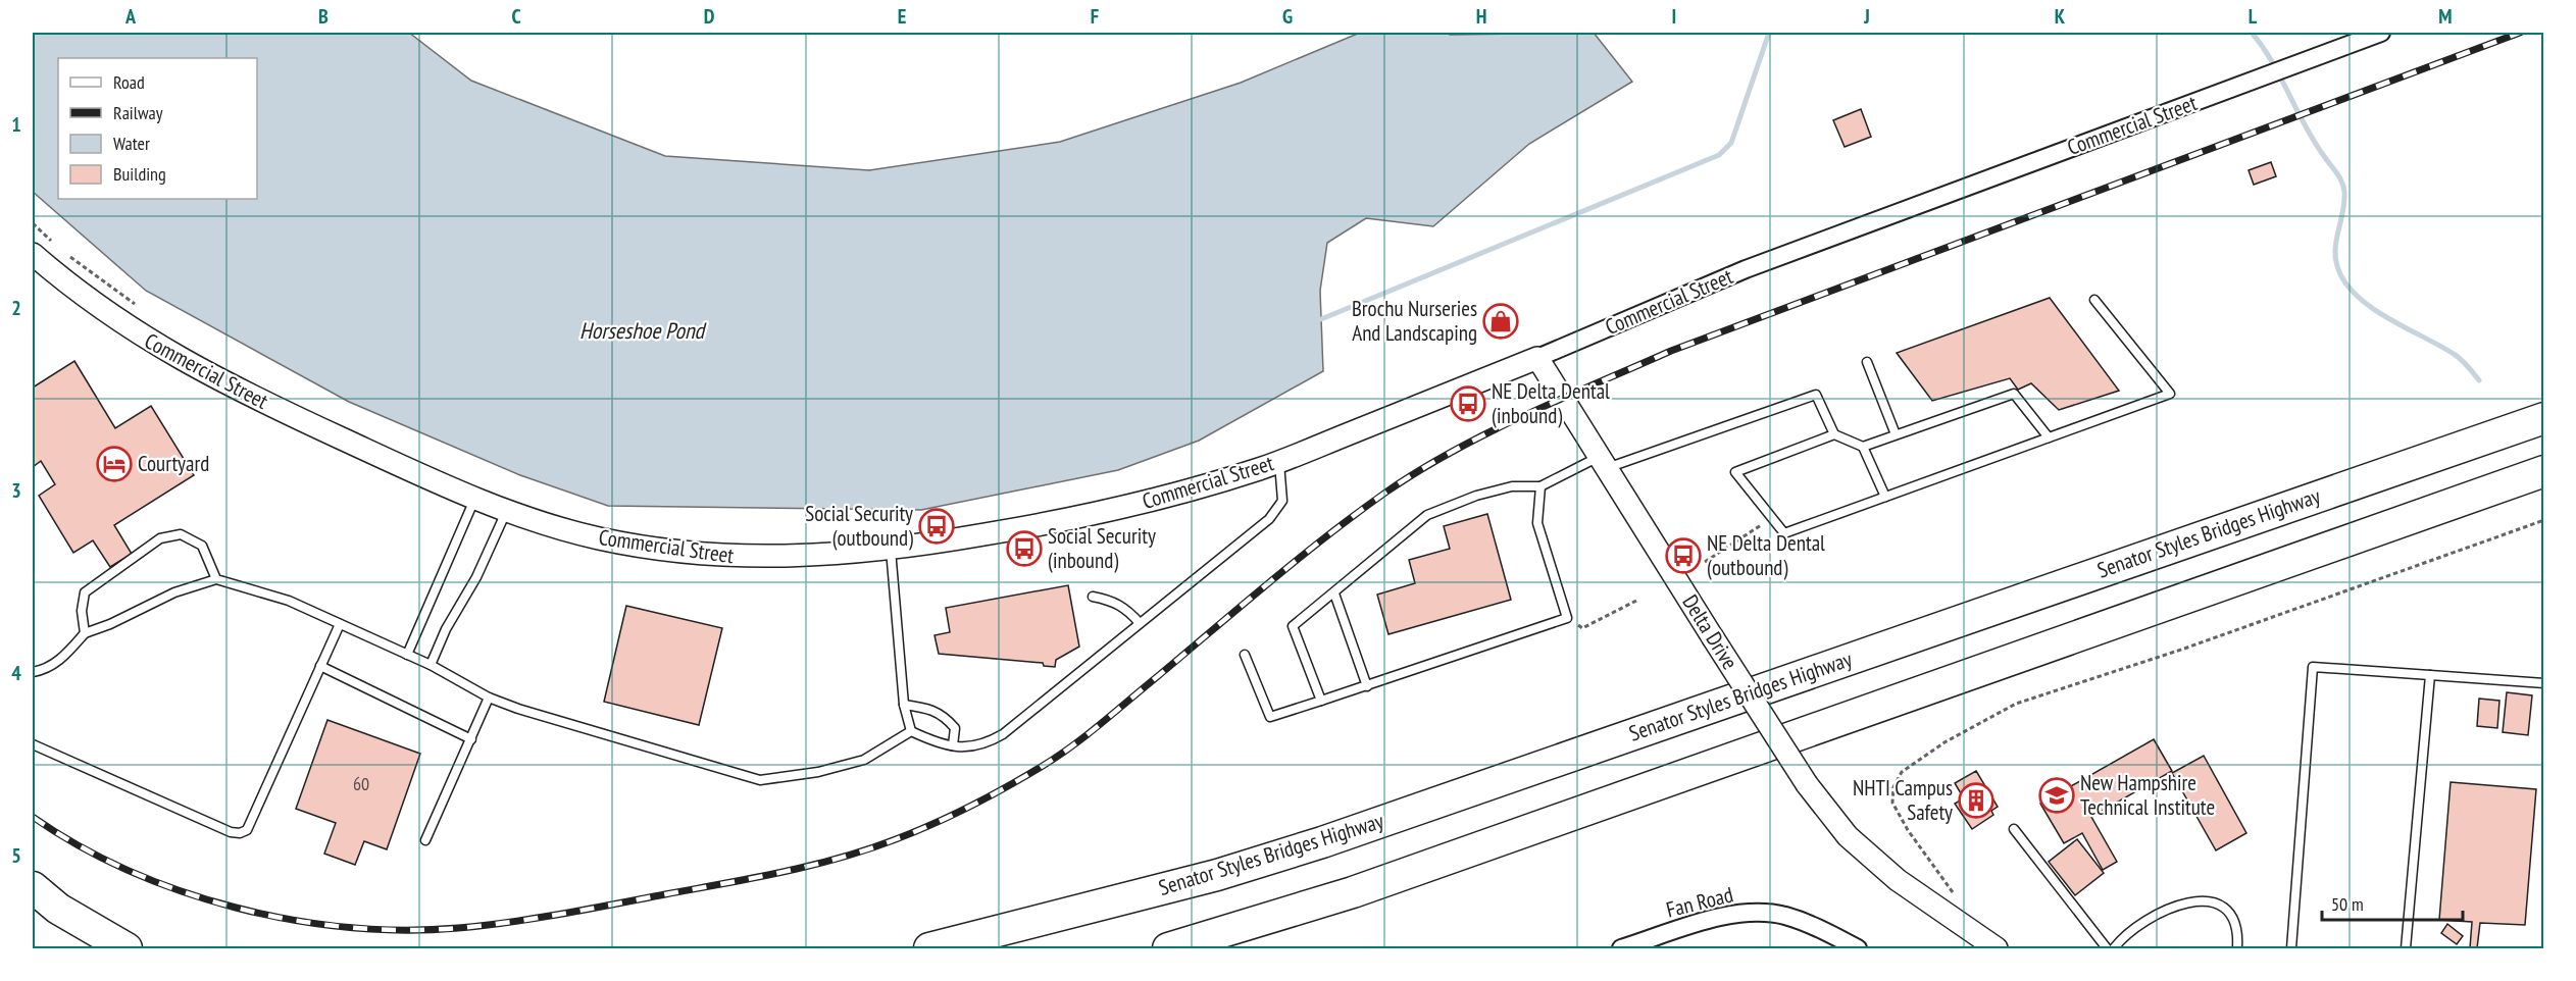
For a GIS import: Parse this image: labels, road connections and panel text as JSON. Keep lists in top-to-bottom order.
{
  "streets": {
    "highway": ["Senator Styles Bridges Highway"],
    "street": ["Commercial Street", "Delta Drive", "Fan Road"]
  },
  "crossings": [
    ["Commercial Street", "Delta Drive"]
  ],
  "water": ["Horseshoe Pond"],
  "places": {
    "shop": ["Brochu Nurseries And Landscaping"],
    "bus stop": [
      "NE Delta Dental (inbound)",
      "Social Security (outbound)",
      "Social Security (inbound)",
      "NE Delta Dental (outbound)"
    ],
    "hotel": ["Courtyard"],
    "school or university": ["New Hampshire Technical Institute"],
    "building": ["NHTI Campus Safety"]
  },
  "house_numbers": ["60"],
  "legend": [
    "Road",
    "Railway",
    "Water",
    "Building"
  ],
  "scale_bar": "50 m",
  "grid": {
    "columns": [
      "A",
      "B",
      "C",
      "D",
      "E",
      "F",
      "G",
      "H",
      "I",
      "J",
      "K",
      "L",
      "M"
    ],
    "rows": [
      "1",
      "2",
      "3",
      "4",
      "5"
    ]
  }
}
